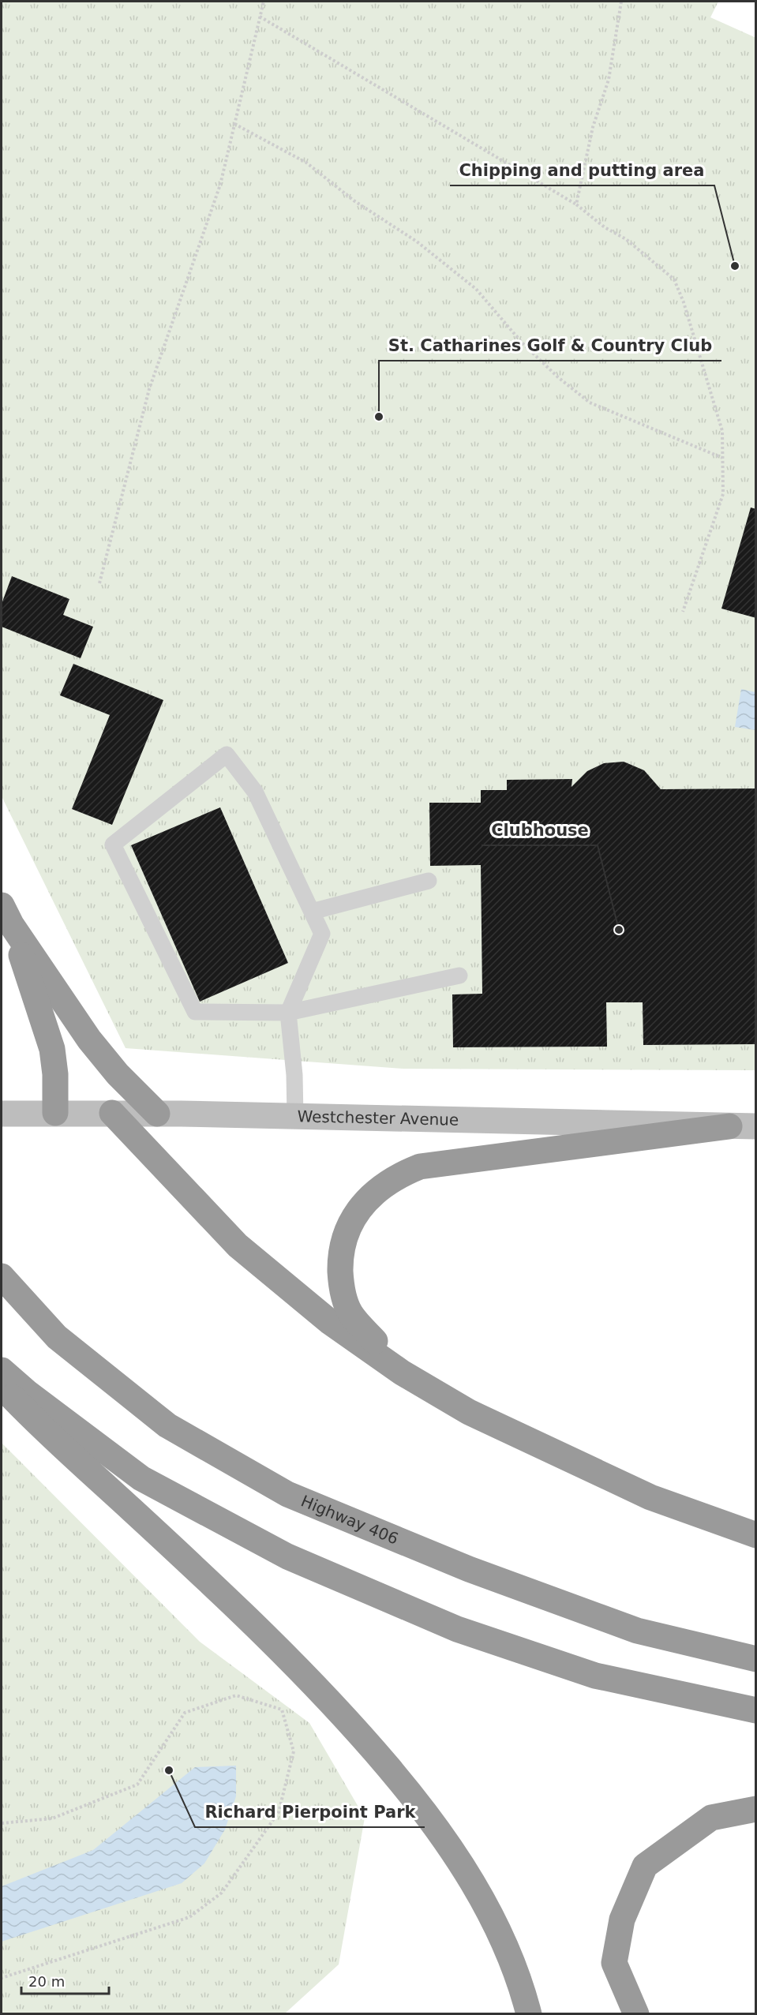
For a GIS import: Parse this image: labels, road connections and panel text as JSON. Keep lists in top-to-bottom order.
{
  "streets": {
    "highway": ["Highway 406"],
    "main road": ["Westchester Avenue"]
  },
  "places": [
    "Chipping and putting area",
    "St. Catharines Golf & Country Club",
    "Clubhouse",
    "Richard Pierpoint Park"
  ],
  "scale_bar": "20 m"
}
